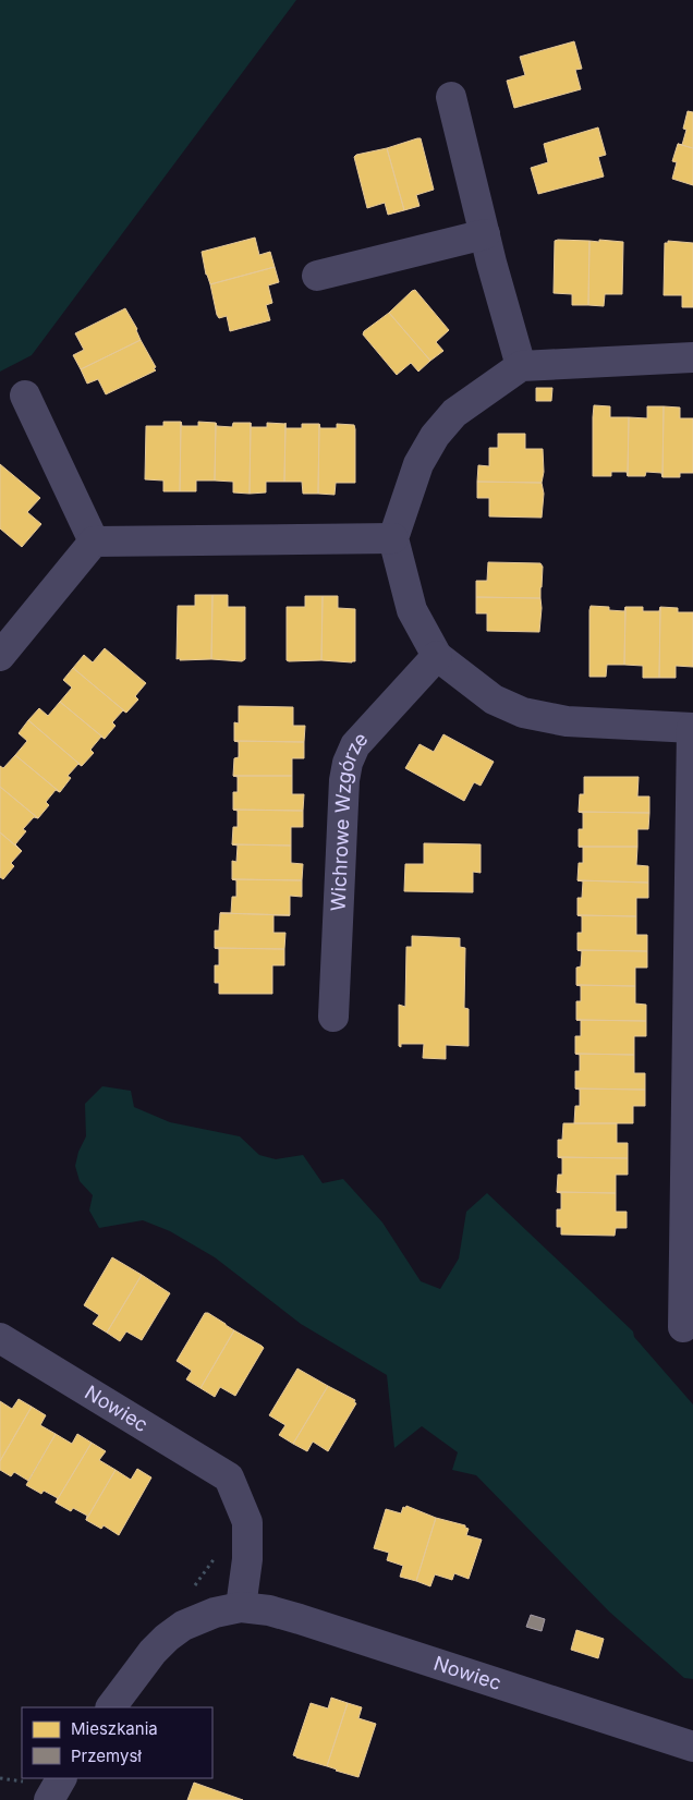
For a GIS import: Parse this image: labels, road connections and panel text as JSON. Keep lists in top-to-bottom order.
{
  "streets": {
    "street": ["Wichrowe Wzgórze", "Nowiec"]
  },
  "legend": ["Mieszkania", "Przemysł"]
}
